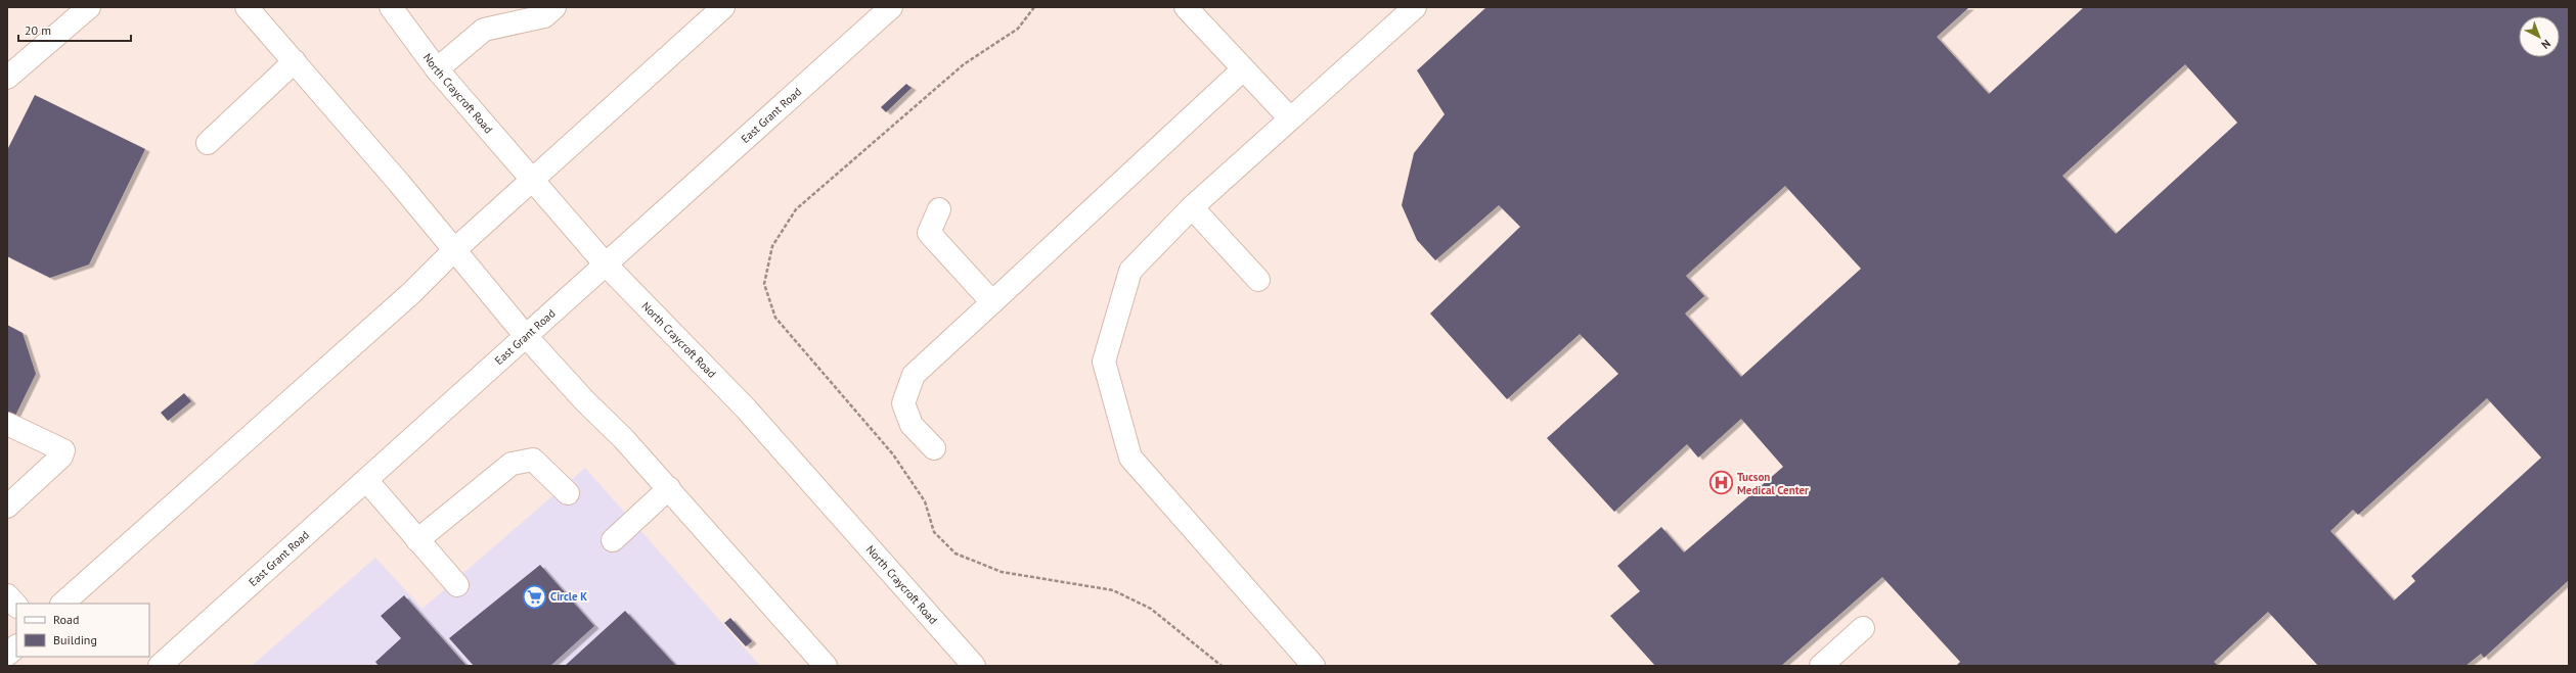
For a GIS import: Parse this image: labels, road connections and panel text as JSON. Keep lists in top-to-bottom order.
{
  "streets": {
    "main road": ["North Craycroft Road", "East Grant Road"]
  },
  "crossings": [
    ["North Craycroft Road", "East Grant Road"]
  ],
  "places": {
    "hospital": ["Tucson Medical Center"],
    "supermarket": ["Circle K"]
  },
  "legend": ["Road", "Building"],
  "scale_bar": "20 m",
  "north": "bottom right"
}
